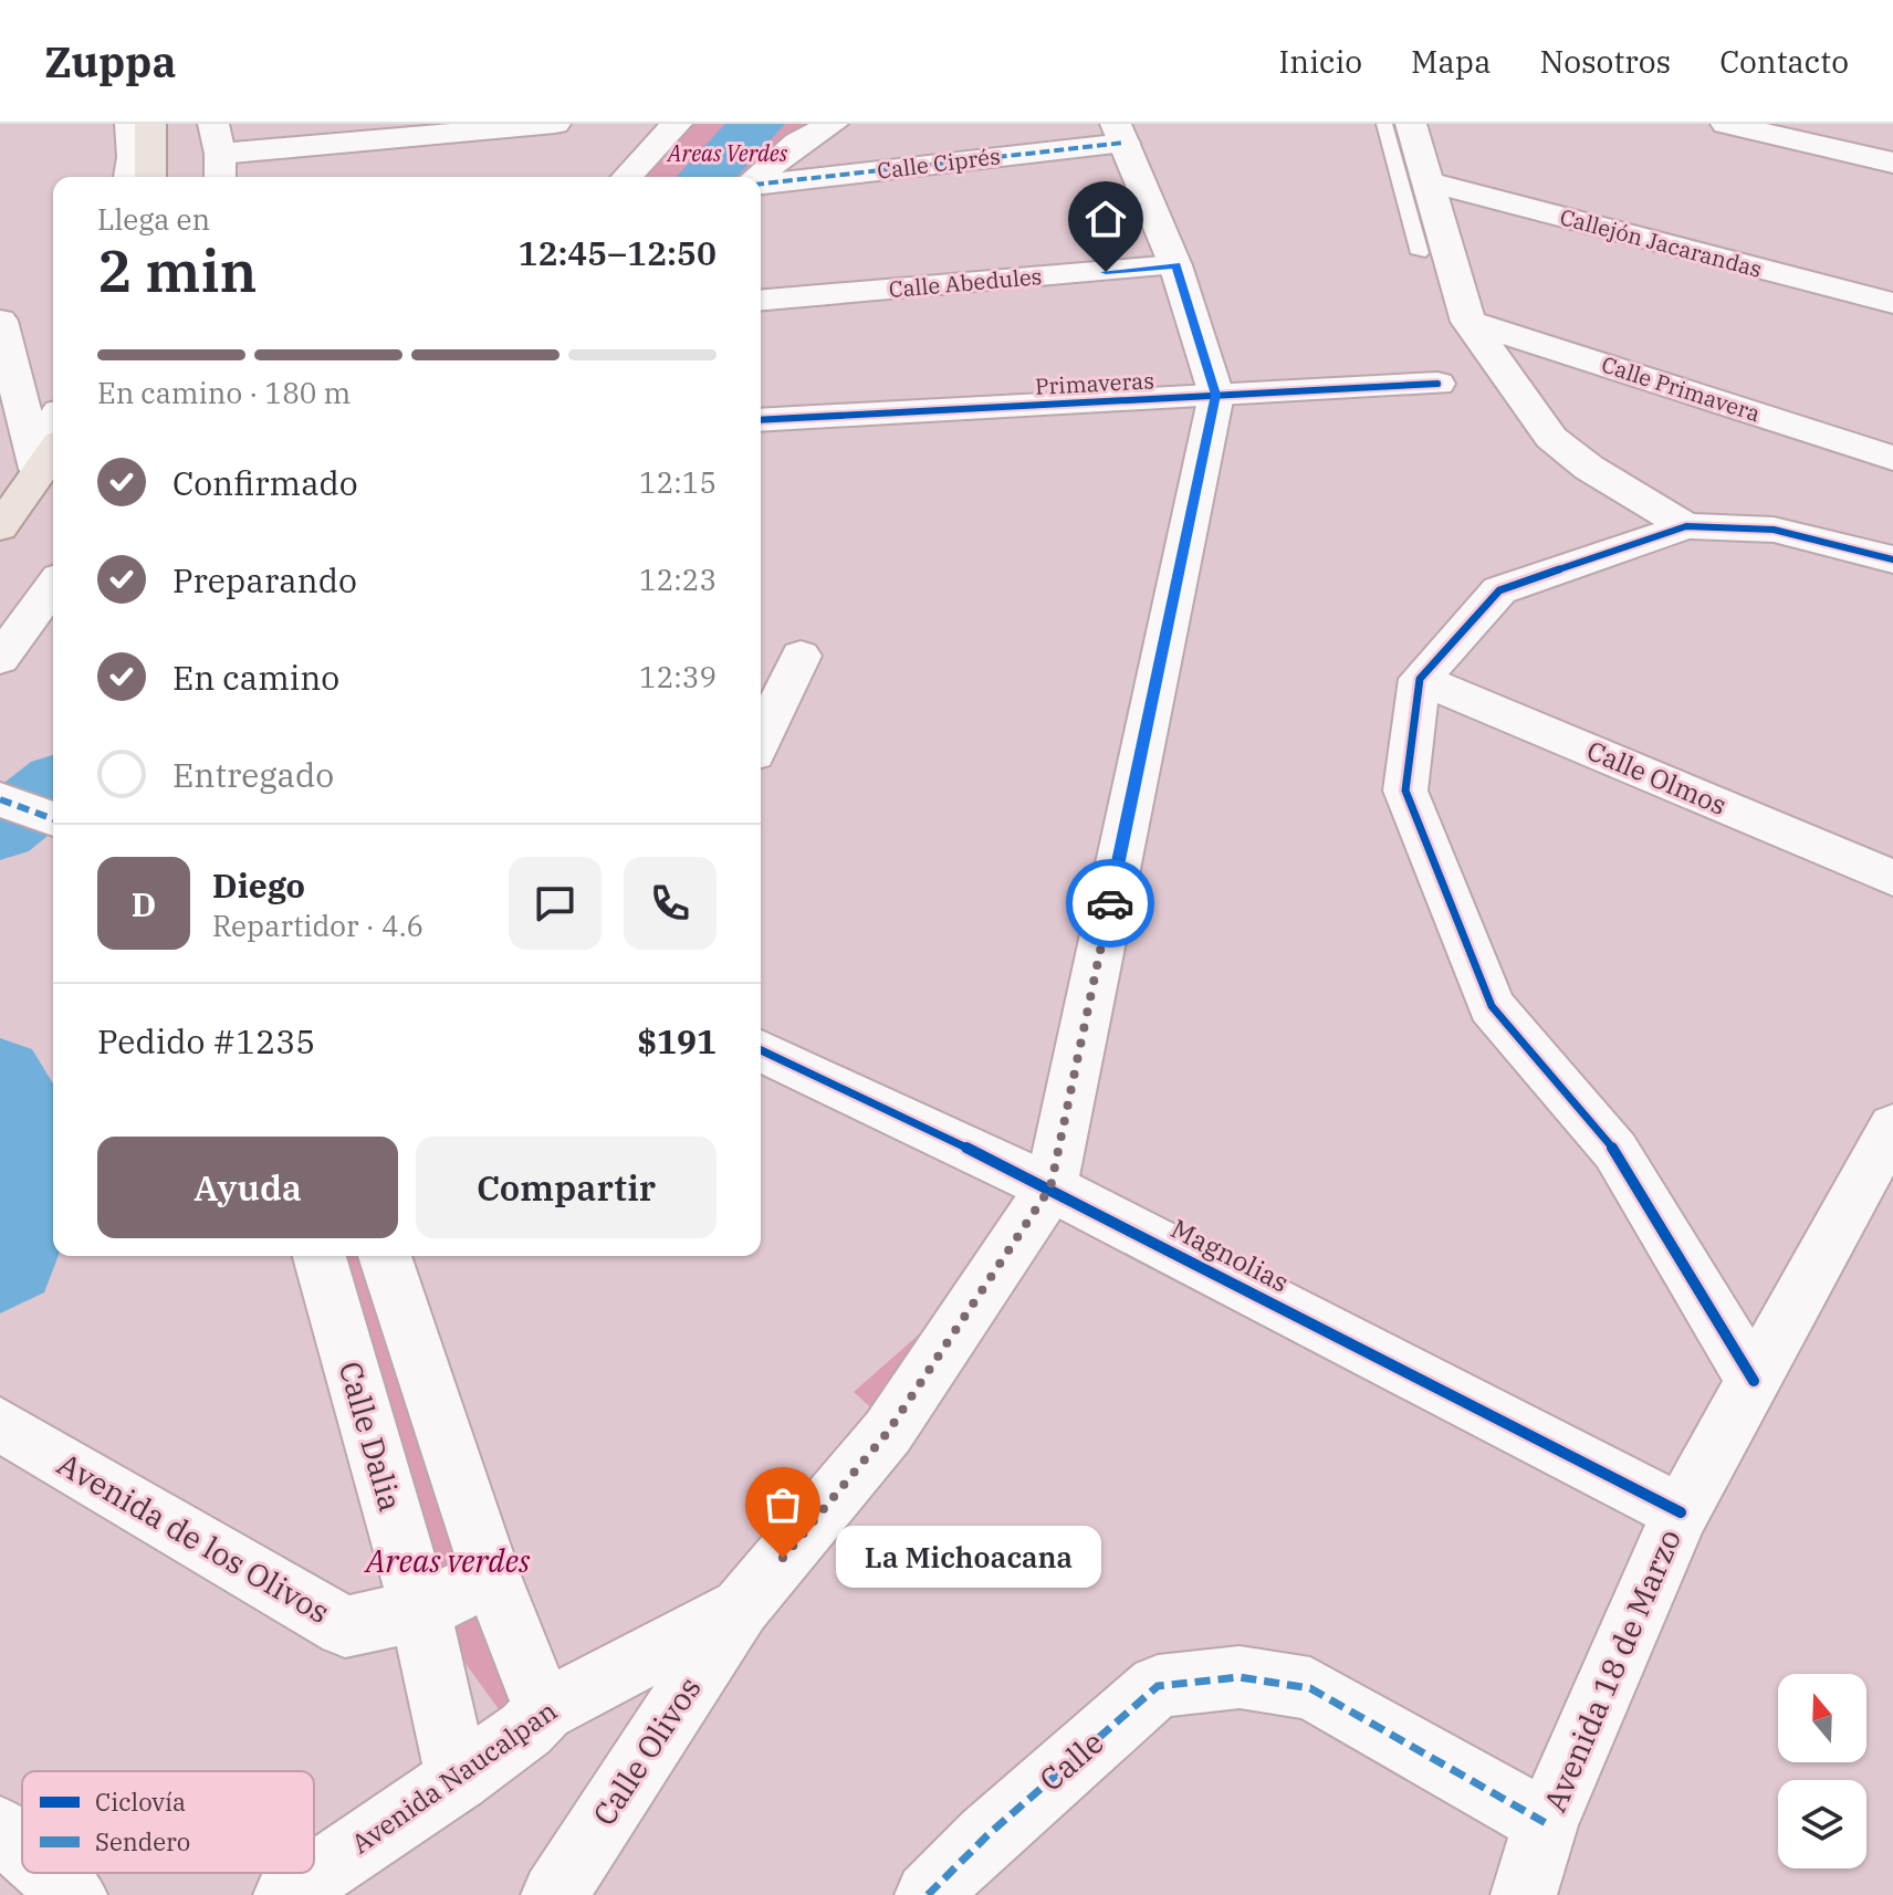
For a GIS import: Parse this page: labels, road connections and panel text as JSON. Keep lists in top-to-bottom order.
{
  "streets": {
    "street": [
      "Calle Ciprés",
      "Callejón Jacarandas",
      "Calle Abedules",
      "Primaveras",
      "Calle Primavera",
      "Calle Olmos",
      "Magnolias",
      "Calle Dalia",
      "Avenida de los Olivos",
      "Avenida 18 de Marzo",
      "Calle Olivos",
      "Calle",
      "Avenida Naucalpan"
    ]
  },
  "crossings": [
    ["Calle Ciprés", "Avenida Naucalpan"],
    ["Calle Abedules", "Avenida Naucalpan"],
    ["Primaveras", "Avenida Naucalpan"],
    ["Magnolias", "Avenida 18 de Marzo"],
    ["Magnolias", "Avenida Naucalpan"],
    ["Calle Dalia", "Avenida de los Olivos"],
    ["Calle Dalia", "Avenida Naucalpan"],
    ["Avenida 18 de Marzo", "Calle"],
    ["Calle Olivos", "Avenida Naucalpan"]
  ],
  "parks": ["Areas Verdes", "Areas verdes"],
  "places": ["La Michoacana"],
  "legend": ["Ciclovía", "Sendero"],
  "north": "top",
  "page": {
    "header": "Zuppa",
    "nav": [
      "Inicio",
      "Mapa",
      "Nosotros",
      "Contacto"
    ],
    "heading": ["2 min", "Llega en", "12:45–12:50"],
    "panel": [
      "Diego",
      "Repartidor · 4.6",
      "Pedido #1235",
      "$191"
    ],
    "bar": "En camino · 180 m",
    "list": [
      ["Confirmado", "12:15"],
      ["Preparando", "12:23"],
      ["En camino", "12:39"],
      "Entregado"
    ],
    "round": "D",
    "buttons": ["Ayuda", "Compartir"],
    "bubble": "La Michoacana"
  }
}
